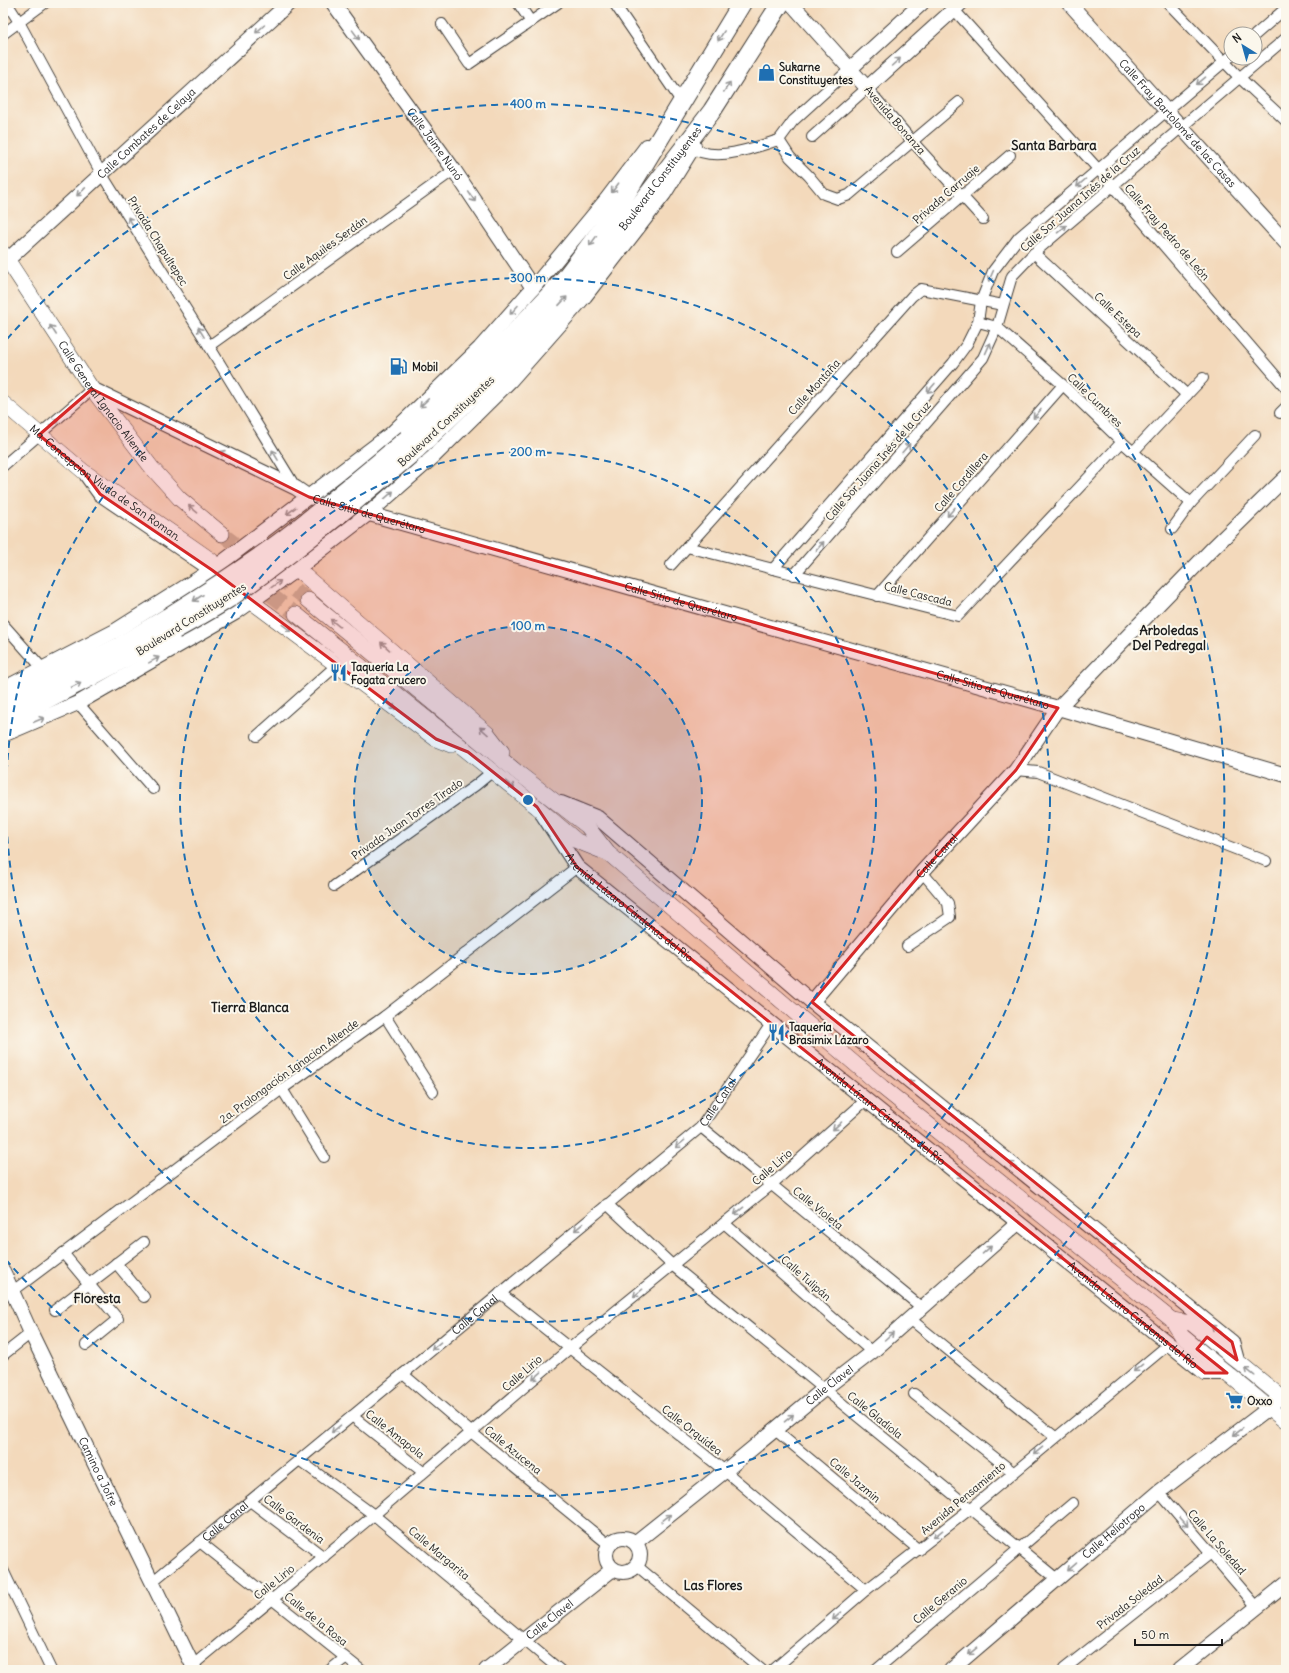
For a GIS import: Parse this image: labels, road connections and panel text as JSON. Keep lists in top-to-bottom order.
{
  "streets": {
    "highway": ["Boulevard Constituyentes"],
    "main road": [
      "Avenida Bonanza",
      "Calle Fray Bartolomé de las Casas",
      "Calle Combates de Celaya",
      "Calle Jaime Nunó",
      "Calle General Ignacio Allende",
      "Ma. Concepcion Viuda de San Roman.",
      "Calle Sitio de Querétaro",
      "Calle Canal",
      "Avenida Lázaro Cárdenas del Río",
      "Calle Clavel",
      "Camino a Jofre",
      "Calle Heliotropo"
    ],
    "street": [
      "Privada Carruaje",
      "Calle Sor Juana Inés de la Cruz",
      "Calle Fray Pedro de León",
      "Privada Chapultepec",
      "Calle Aquiles Serdán",
      "Calle Estepa",
      "Calle Montaña",
      "Calle Cumbres",
      "Calle Cordillera",
      "Calle Cascada",
      "Privada Juan Torres Tirado",
      "2a. Prolongación Ignacion Allende",
      "Calle Lirio",
      "Calle Violeta",
      "Calle Tulipán",
      "Calle Gladiola",
      "Calle Orquídea",
      "Calle Amapola",
      "Calle Azucena",
      "Calle Jazmín",
      "Avenida Pensamiento",
      "Calle Gardenia",
      "Calle La Soledad",
      "Calle Margarita",
      "Calle Geranio",
      "Privada Soledad",
      "Calle de la Rosa"
    ]
  },
  "crossings": [
    ["Avenida Bonanza", "Privada Carruaje"],
    ["Calle Fray Bartolomé de las Casas", "Calle Sor Juana Inés de la Cruz"],
    ["Calle Combates de Celaya", "Privada Chapultepec"],
    ["Calle Combates de Celaya", "Calle General Ignacio Allende"],
    ["Calle Jaime Nunó", "Calle Aquiles Serdán"],
    ["Calle Sor Juana Inés de la Cruz", "Calle Fray Pedro de León"],
    ["Calle Sor Juana Inés de la Cruz", "Calle Estepa"],
    ["Calle Sor Juana Inés de la Cruz", "Calle Montaña"],
    ["Calle Sor Juana Inés de la Cruz", "Calle Cumbres"],
    ["Calle Sor Juana Inés de la Cruz", "Calle Cascada"],
    ["Privada Chapultepec", "Calle Aquiles Serdán"],
    ["Privada Chapultepec", "Calle Sitio de Querétaro"],
    ["Calle Montaña", "Calle Cascada"],
    ["Calle Cumbres", "Calle Cordillera"],
    ["Calle Cumbres", "Calle Cascada"],
    ["Calle General Ignacio Allende", "Calle Sitio de Querétaro"],
    ["Calle Cordillera", "Calle Cascada"],
    ["Ma. Concepcion Viuda de San Roman.", "Avenida Lázaro Cárdenas del Río"],
    ["Calle Sitio de Querétaro", "Calle Canal"],
    ["Privada Juan Torres Tirado", "Avenida Lázaro Cárdenas del Río"],
    ["Calle Canal", "Avenida Lázaro Cárdenas del Río"],
    ["Calle Canal", "Calle Violeta"],
    ["Calle Canal", "Calle Gladiola"],
    ["Calle Canal", "Calle Orquídea"],
    ["Calle Canal", "Calle Amapola"],
    ["Calle Canal", "Calle Azucena"],
    ["Calle Canal", "Camino a Jofre"],
    ["Calle Canal", "Calle Gardenia"],
    ["Calle Canal", "Calle Margarita"],
    ["Calle Canal", "Calle de la Rosa"],
    ["Avenida Lázaro Cárdenas del Río", "2a. Prolongación Ignacion Allende"],
    ["Avenida Lázaro Cárdenas del Río", "Calle Lirio"],
    ["Avenida Lázaro Cárdenas del Río", "Calle Clavel"],
    ["Avenida Lázaro Cárdenas del Río", "Avenida Pensamiento"],
    ["Avenida Lázaro Cárdenas del Río", "Calle Heliotropo"],
    ["2a. Prolongación Ignacion Allende", "Camino a Jofre"],
    ["Calle Lirio", "Calle Violeta"],
    ["Calle Lirio", "Calle Tulipán"],
    ["Calle Lirio", "Calle Gladiola"],
    ["Calle Lirio", "Calle Orquídea"],
    ["Calle Lirio", "Calle Amapola"],
    ["Calle Lirio", "Calle Azucena"],
    ["Calle Lirio", "Camino a Jofre"],
    ["Calle Lirio", "Calle Gardenia"],
    ["Calle Lirio", "Calle Margarita"],
    ["Calle Lirio", "Calle de la Rosa"],
    ["Calle Violeta", "Calle Clavel"],
    ["Calle Tulipán", "Calle Clavel"],
    ["Calle Clavel", "Calle Gladiola"],
    ["Calle Clavel", "Calle Orquídea"],
    ["Calle Clavel", "Calle Azucena"],
    ["Calle Clavel", "Calle Jazmín"],
    ["Calle Clavel", "Calle Margarita"],
    ["Calle Gladiola", "Avenida Pensamiento"],
    ["Calle Gladiola", "Calle Heliotropo"],
    ["Calle Gladiola", "Calle Geranio"],
    ["Calle Orquídea", "Avenida Pensamiento"],
    ["Calle Jazmín", "Avenida Pensamiento"],
    ["Calle Heliotropo", "Calle La Soledad"],
    ["Calle La Soledad", "Privada Soledad"]
  ],
  "one_way": [
    "Calle Combates de Celaya",
    "Calle Jaime Nunó",
    "Privada Chapultepec",
    "Calle General Ignacio Allende",
    "Calle Cordillera",
    "Calle Lirio",
    "Calle Clavel",
    "Avenida Pensamiento",
    "Calle Heliotropo",
    "Calle La Soledad"
  ],
  "districts": [
    "Santa Barbara",
    "Arboledas Del Pedregal",
    "Tierra Blanca",
    "Floresta",
    "Las Flores"
  ],
  "places": {
    "shop": ["Sukarne Constituyentes"],
    "fuel station": ["Mobil"],
    "restaurant": ["Taquería La Fogata crucero", "Taquería Brasimix Lázaro"],
    "supermarket": ["Oxxo"]
  },
  "scale_bar": "50 m",
  "north": "top left",
  "rings": [
    "400 m",
    "300 m",
    "200 m",
    "100 m"
  ]
}
